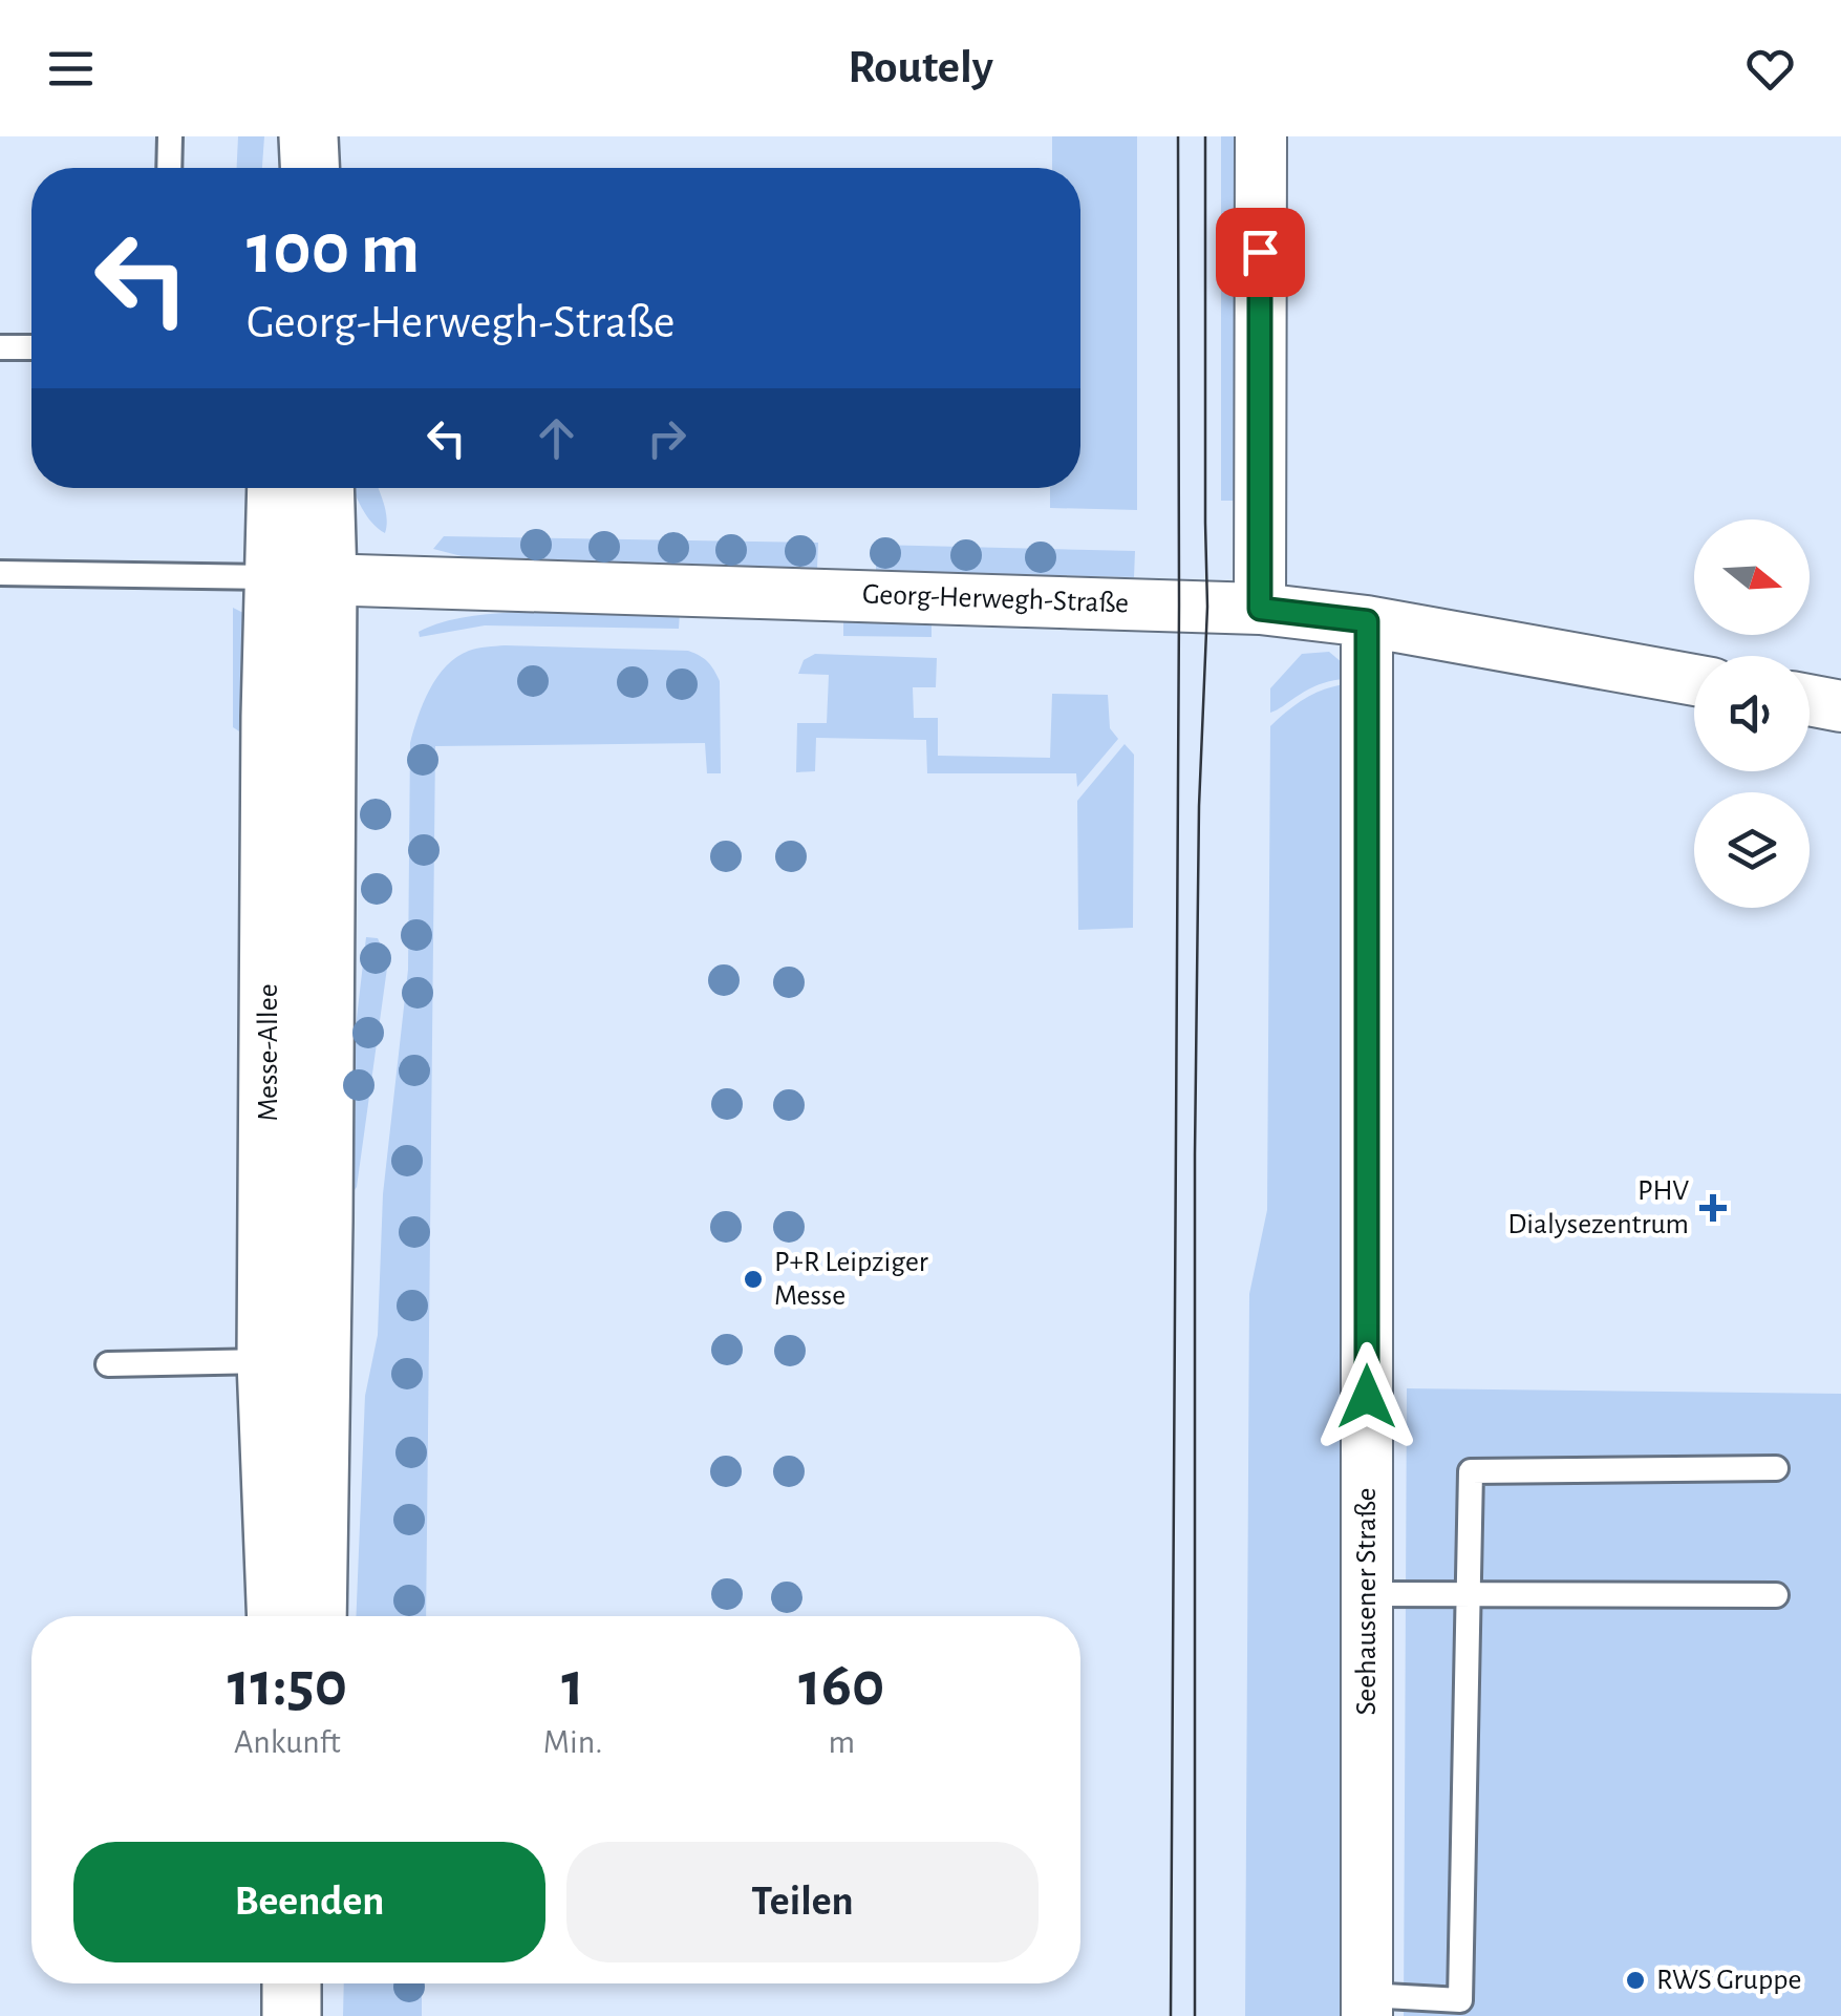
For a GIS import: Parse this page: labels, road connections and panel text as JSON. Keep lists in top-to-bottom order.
{
  "streets": {
    "main road": ["Messe-Allee"],
    "street": ["Georg-Herwegh-Straße", "Seehausener Straße"]
  },
  "crossings": [
    ["Georg-Herwegh-Straße", "Messe-Allee"],
    ["Georg-Herwegh-Straße", "Seehausener Straße"]
  ],
  "places": {
    "health": ["PHV Dialysezentrum"],
    "other": ["P+R Leipziger Messe", "RWS Gruppe"]
  },
  "north": "right",
  "page": {
    "header": "Routely",
    "turn": ["100 m", "Georg-Herwegh-Straße"],
    "eta": [
      "11:50",
      "Ankunft",
      "1",
      "Min.",
      "160",
      "m"
    ],
    "buttons": ["Beenden", "Teilen"]
  }
}
